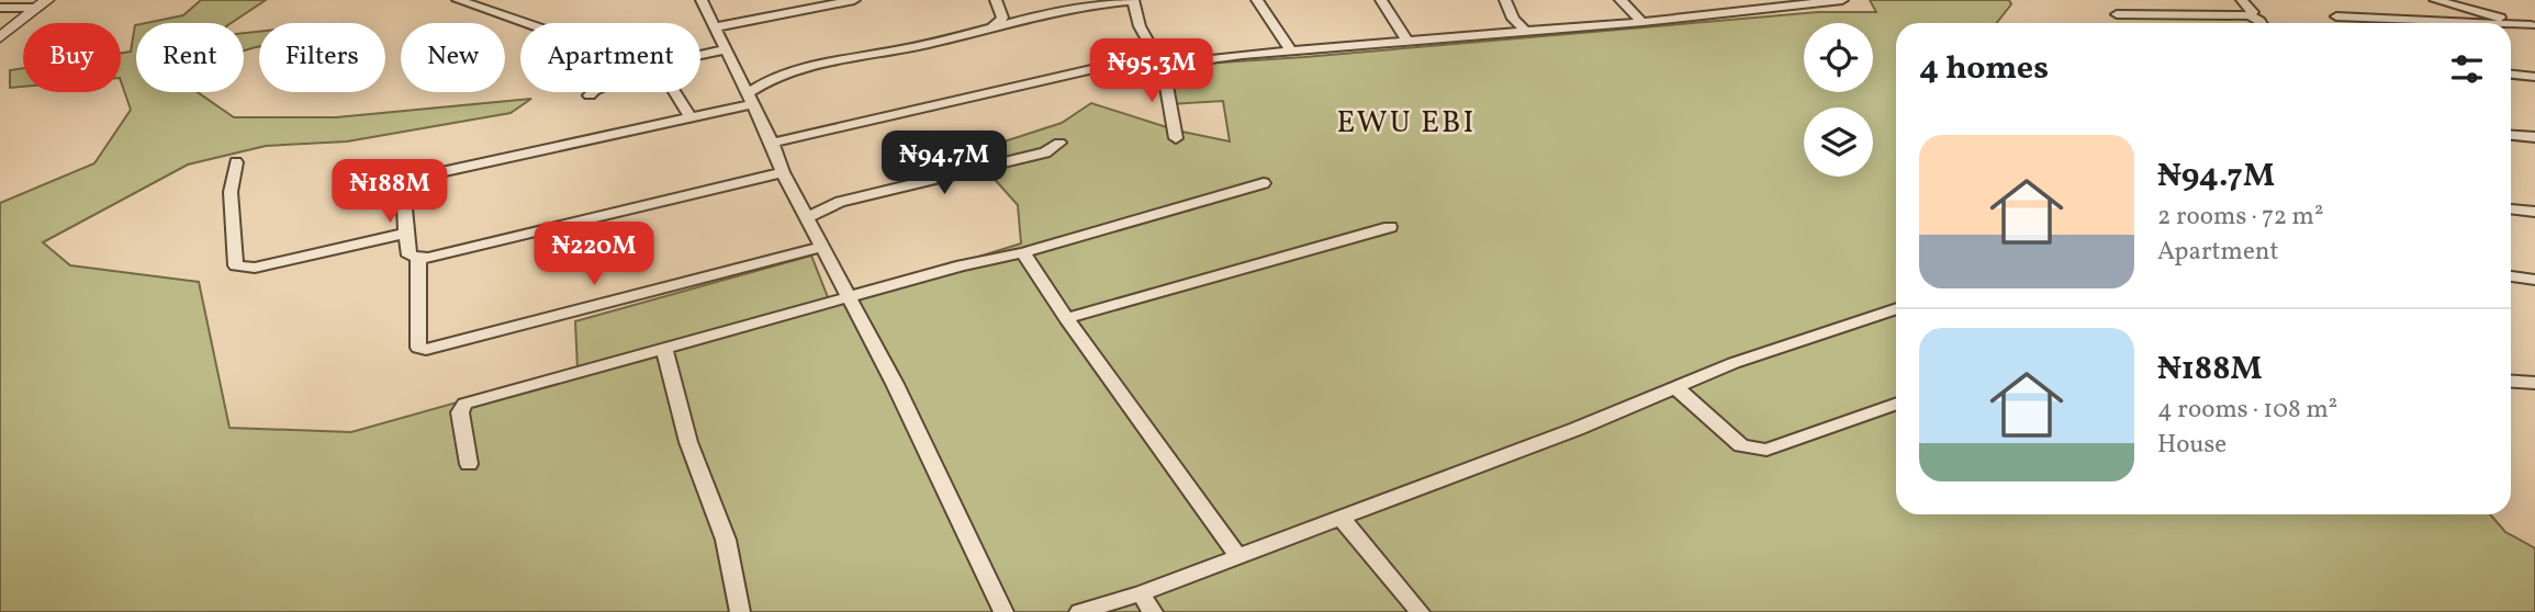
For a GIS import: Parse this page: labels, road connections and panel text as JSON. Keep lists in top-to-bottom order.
{
  "districts": ["EWU EBI"],
  "page": {
    "chip": [
      "Buy",
      "Rent",
      "Filters",
      "New",
      "Apartment"
    ],
    "heading": "4 homes",
    "price": [
      "₦95.3M",
      "₦94.7M",
      "₦188M",
      "₦220M"
    ],
    "list": [
      {
        "name": "₦94.7M",
        "note": "2 rooms · 72 m² · Apartment"
      },
      {
        "name": "₦188M",
        "note": "4 rooms · 108 m² · House"
      }
    ]
  }
}
